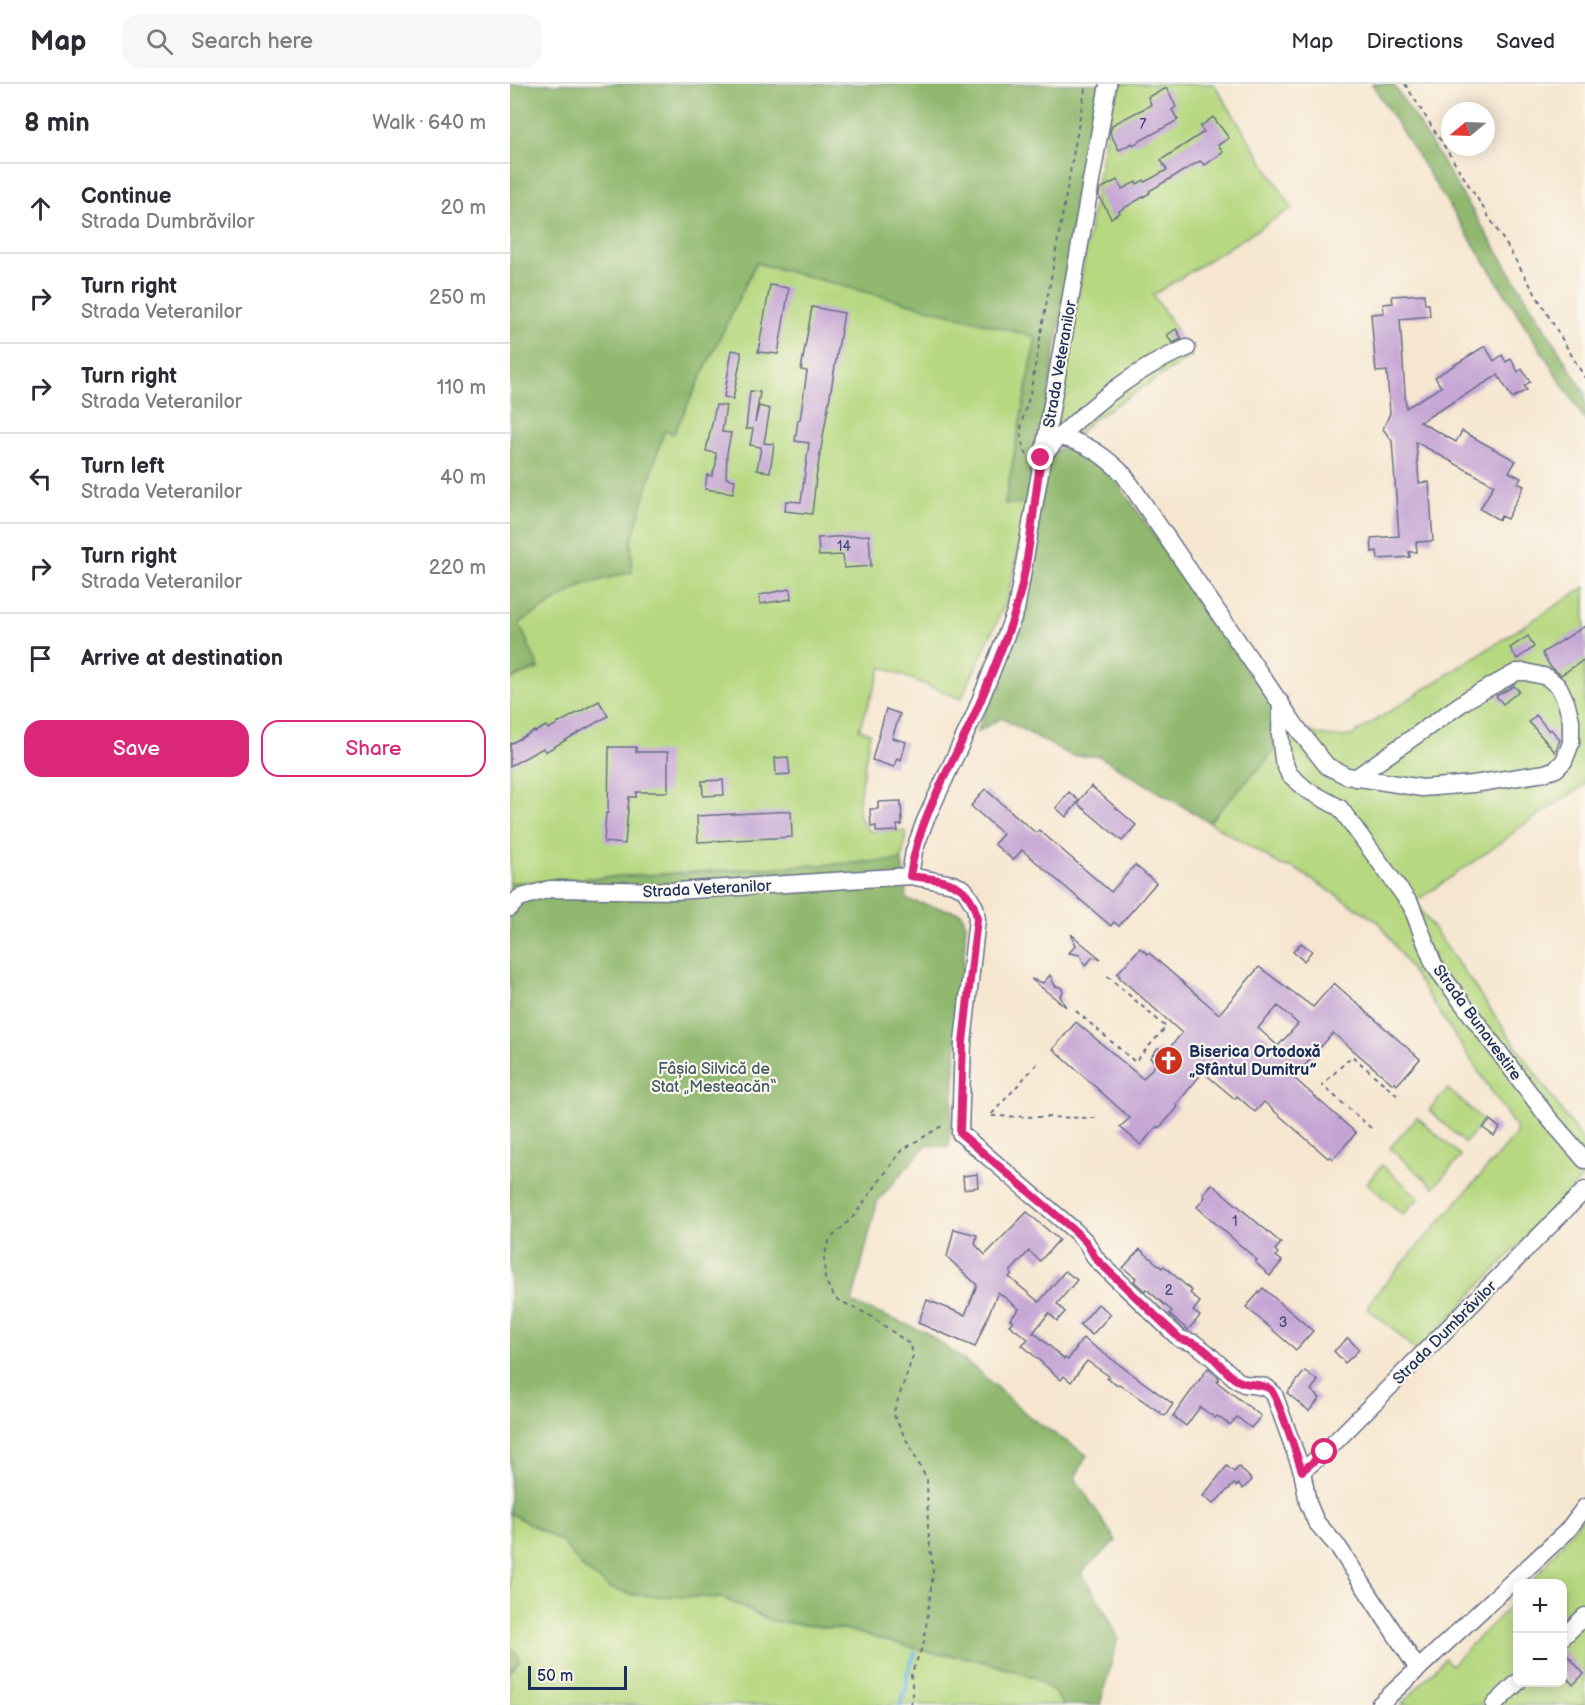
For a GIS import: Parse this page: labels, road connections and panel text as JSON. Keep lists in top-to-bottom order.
{
  "streets": {
    "street": ["Strada Veteranilor", "Strada Bunavestire", "Strada Dumbrăvilor"]
  },
  "crossings": [
    ["Strada Veteranilor", "Strada Dumbrăvilor"]
  ],
  "parks": ["Fâșia Silvică de Stat „Mesteacăn“"],
  "places": {
    "church": ["Biserica Ortodoxă „Sfântul Dumitru”"]
  },
  "house_numbers": [
    "7",
    "14",
    "1",
    "2",
    "3"
  ],
  "scale_bar": "50 m",
  "north": "left",
  "page": {
    "header": "Map",
    "search": "Search here",
    "nav": ["Map", "Directions", "Saved"],
    "heading": ["8 min", "Walk · 640 m"],
    "list": [
      ["Continue", "Strada Dumbrăvilor", "20 m"],
      ["Turn right", "Strada Veteranilor", "250 m"],
      ["Turn right", "Strada Veteranilor", "110 m"],
      ["Turn left", "Strada Veteranilor", "40 m"],
      ["Turn right", "Strada Veteranilor", "220 m"],
      "Arrive at destination"
    ],
    "buttons": ["Save", "Share"],
    "map_buttons": ["+", "−"],
    "scale": "50 m"
  }
}
